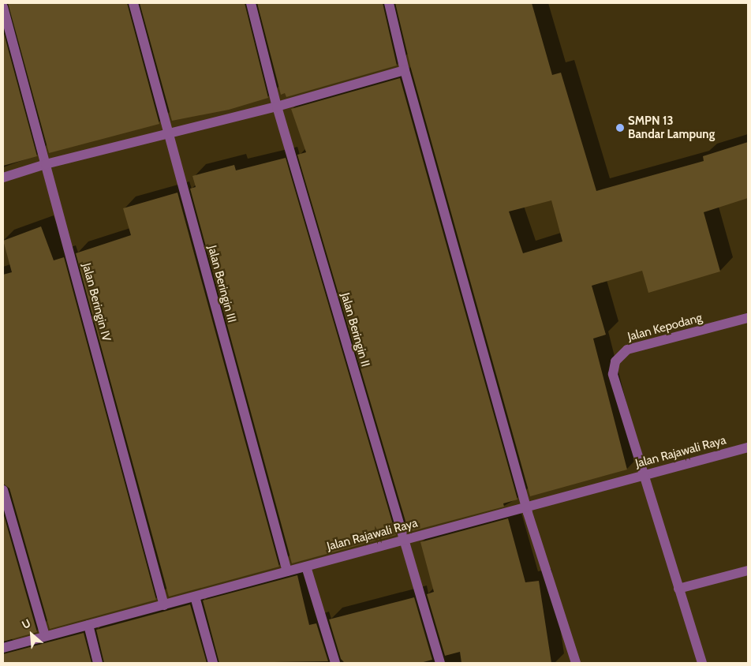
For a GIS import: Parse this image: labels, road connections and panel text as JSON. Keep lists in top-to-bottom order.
{
  "streets": {
    "street": [
      "Jalan Beringin III",
      "Jalan Beringin IV",
      "Jalan Kepodang",
      "Jalan Beringin II",
      "Jalan Rajawali Raya"
    ]
  },
  "crossings": [
    ["Jalan Beringin III", "Jalan Rajawali Raya"],
    ["Jalan Beringin IV", "Jalan Rajawali Raya"],
    ["Jalan Kepodang", "Jalan Rajawali Raya"],
    ["Jalan Beringin II", "Jalan Rajawali Raya"]
  ],
  "places": ["SMPN 13 Bandar Lampung"],
  "north": "top left"
}
